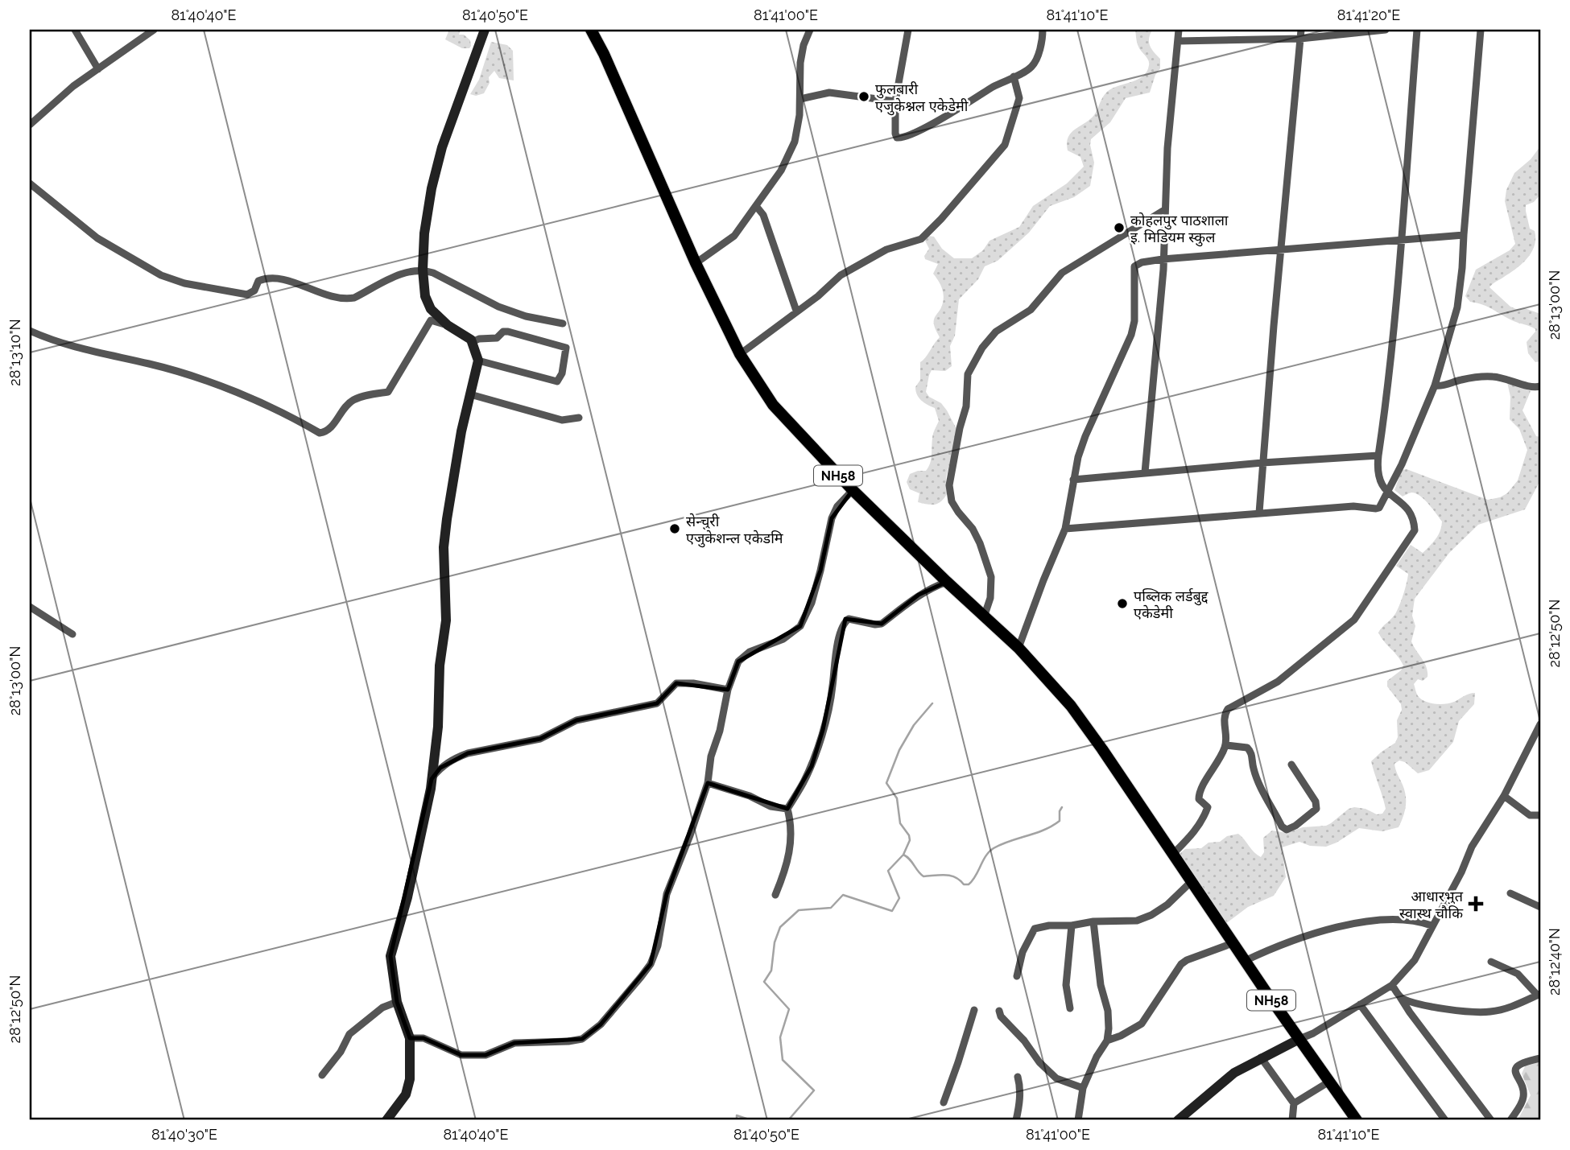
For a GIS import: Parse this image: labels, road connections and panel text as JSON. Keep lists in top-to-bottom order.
{
  "streets": {
    "main road": ["NH58"]
  },
  "places": {
    "other": [
      "फुलबारी एजुकेश्नल एकेडेमी",
      "कोहलपुर पाठशाला इ. मिडियम स्कुल",
      "सेन्चुरी एजुकेशन्ल एकेडमि",
      "पब्लिक लर्डबुद्द एकेडेमी"
    ],
    "health": ["आधारभुत स्वास्थ चौकि"]
  },
  "coordinates": [
    "81°40'40\"E",
    "81°40'50\"E",
    "81°41'00\"E",
    "81°41'10\"E",
    "81°41'20\"E",
    "28°13'00\"N",
    "28°13'10\"N",
    "28°12'50\"N",
    "28°12'40\"N",
    "81°40'30\"E"
  ]
}
